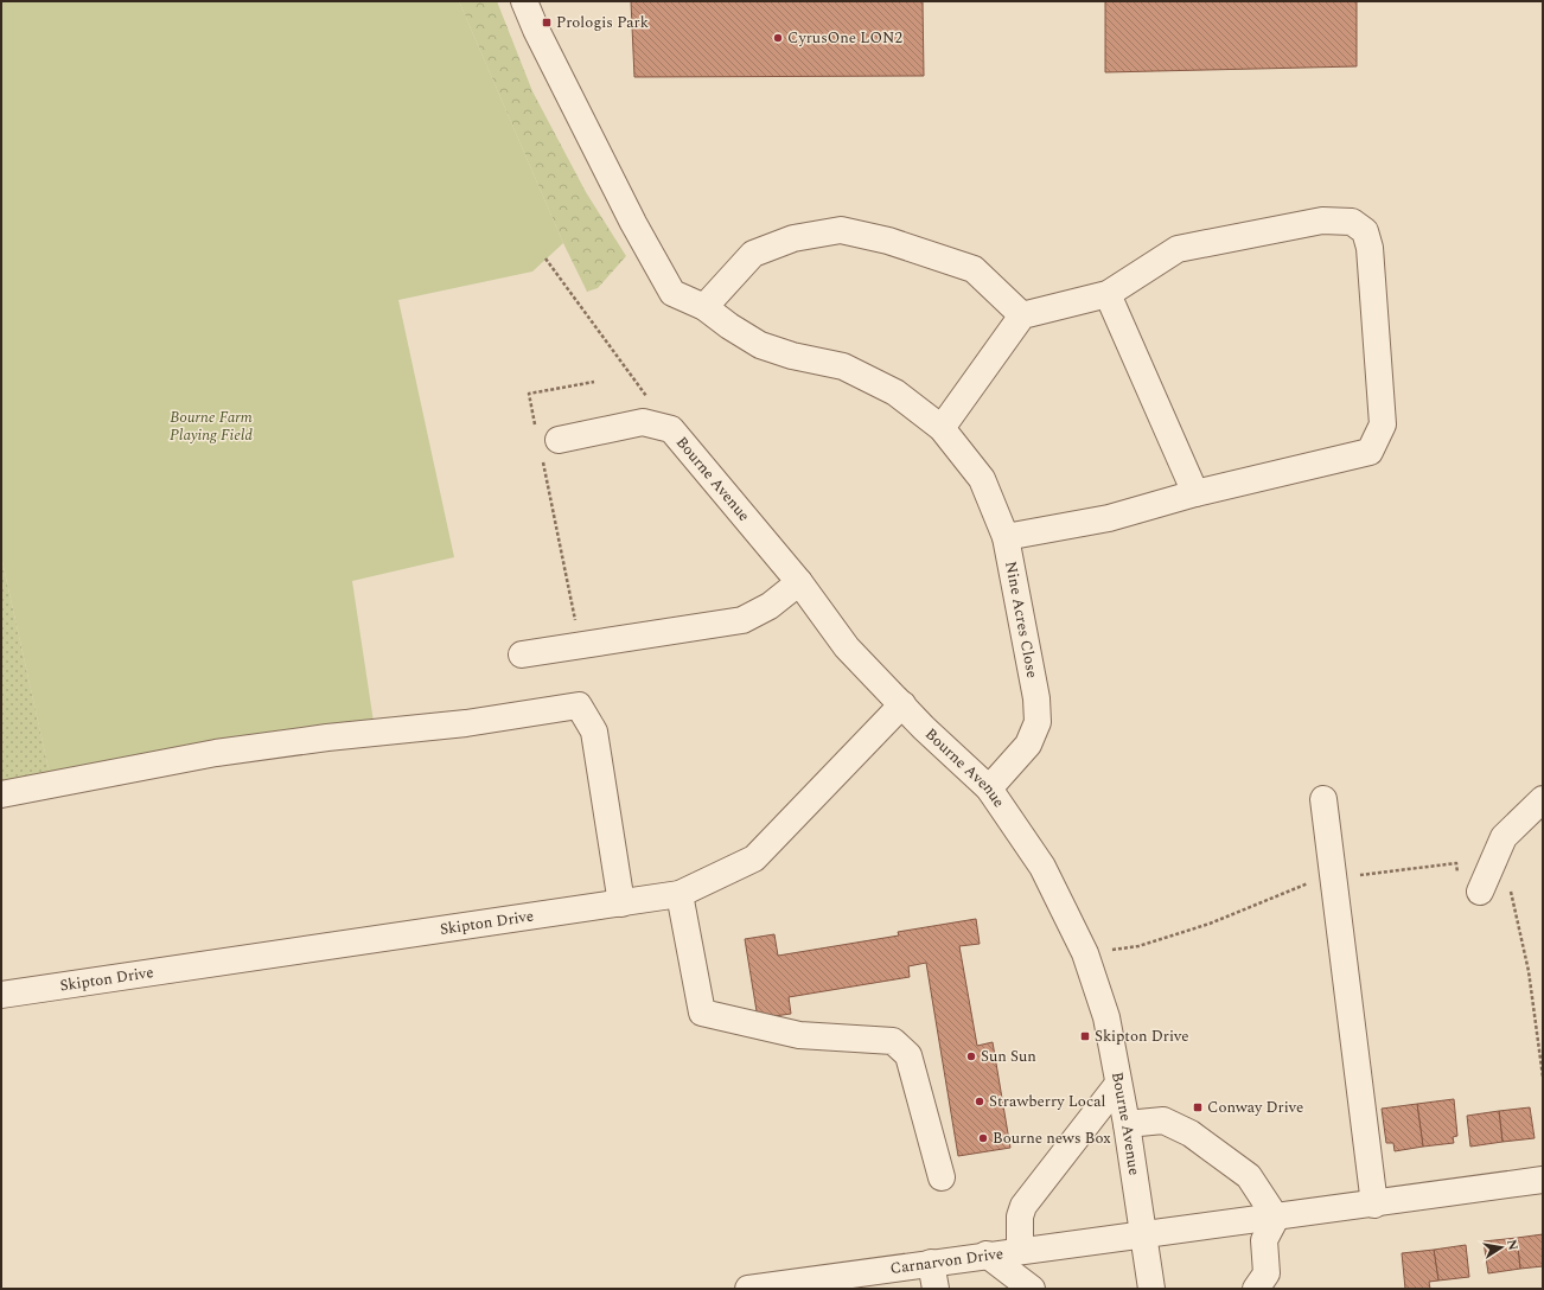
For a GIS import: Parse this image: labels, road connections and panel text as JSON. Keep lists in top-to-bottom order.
{
  "streets": {
    "street": [
      "Bourne Avenue",
      "Nine Acres Close",
      "Skipton Drive",
      "Carnarvon Drive"
    ]
  },
  "crossings": [
    ["Bourne Avenue", "Nine Acres Close"],
    ["Bourne Avenue", "Skipton Drive"],
    ["Bourne Avenue", "Carnarvon Drive"]
  ],
  "parks": ["Bourne Farm Playing Field"],
  "places": {
    "transit": ["Prologis Park", "Skipton Drive", "Conway Drive"],
    "other": [
      "CyrusOne LON2",
      "Sun Sun",
      "Strawberry Local",
      "Bourne news Box"
    ]
  },
  "north": "right"
}
